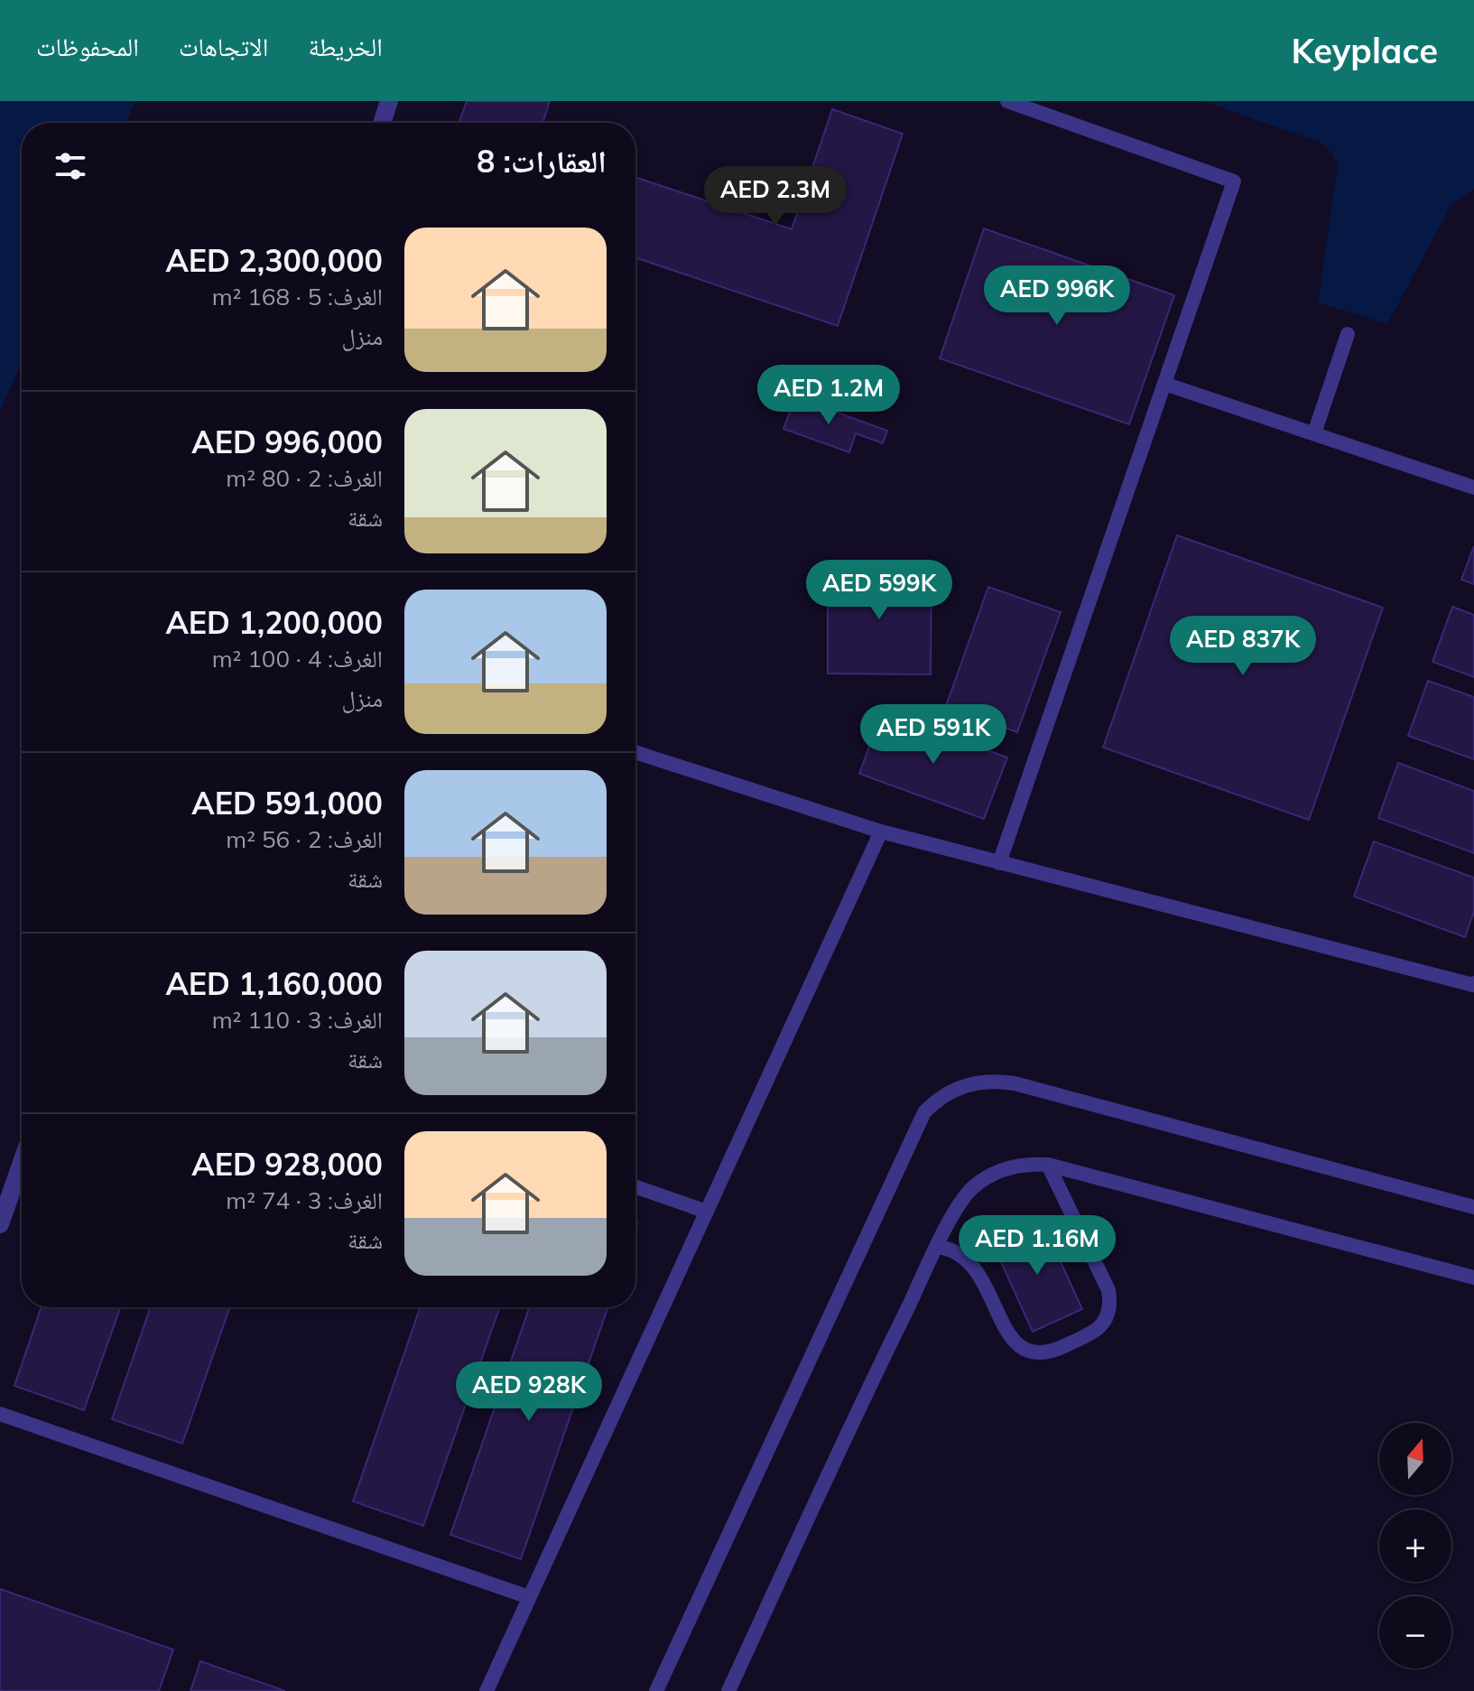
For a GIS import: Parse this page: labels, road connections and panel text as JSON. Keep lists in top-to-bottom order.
{
  "north": "top",
  "page": {
    "header": "Keyplace",
    "nav": ["الخريطة", "الاتجاهات", "المحفوظات"],
    "heading": "العقارات: 8",
    "price": [
      "AED 2.3M",
      "AED 996K",
      "AED 1.2M",
      "AED 599K",
      "AED 837K",
      "AED 591K",
      "AED 1.16M",
      "AED 928K"
    ],
    "list": [
      {
        "name": "AED 2,300,000",
        "note": "الغرف: 5 · 168 m² · منزل"
      },
      {
        "name": "AED 996,000",
        "note": "الغرف: 2 · 80 m² · شقة"
      },
      {
        "name": "AED 1,200,000",
        "note": "الغرف: 4 · 100 m² · منزل"
      },
      {
        "name": "AED 591,000",
        "note": "الغرف: 2 · 56 m² · شقة"
      },
      {
        "name": "AED 1,160,000",
        "note": "الغرف: 3 · 110 m² · شقة"
      },
      {
        "name": "AED 928,000",
        "note": "الغرف: 3 · 74 m² · شقة"
      }
    ],
    "map_buttons": ["+", "−"]
  }
}
